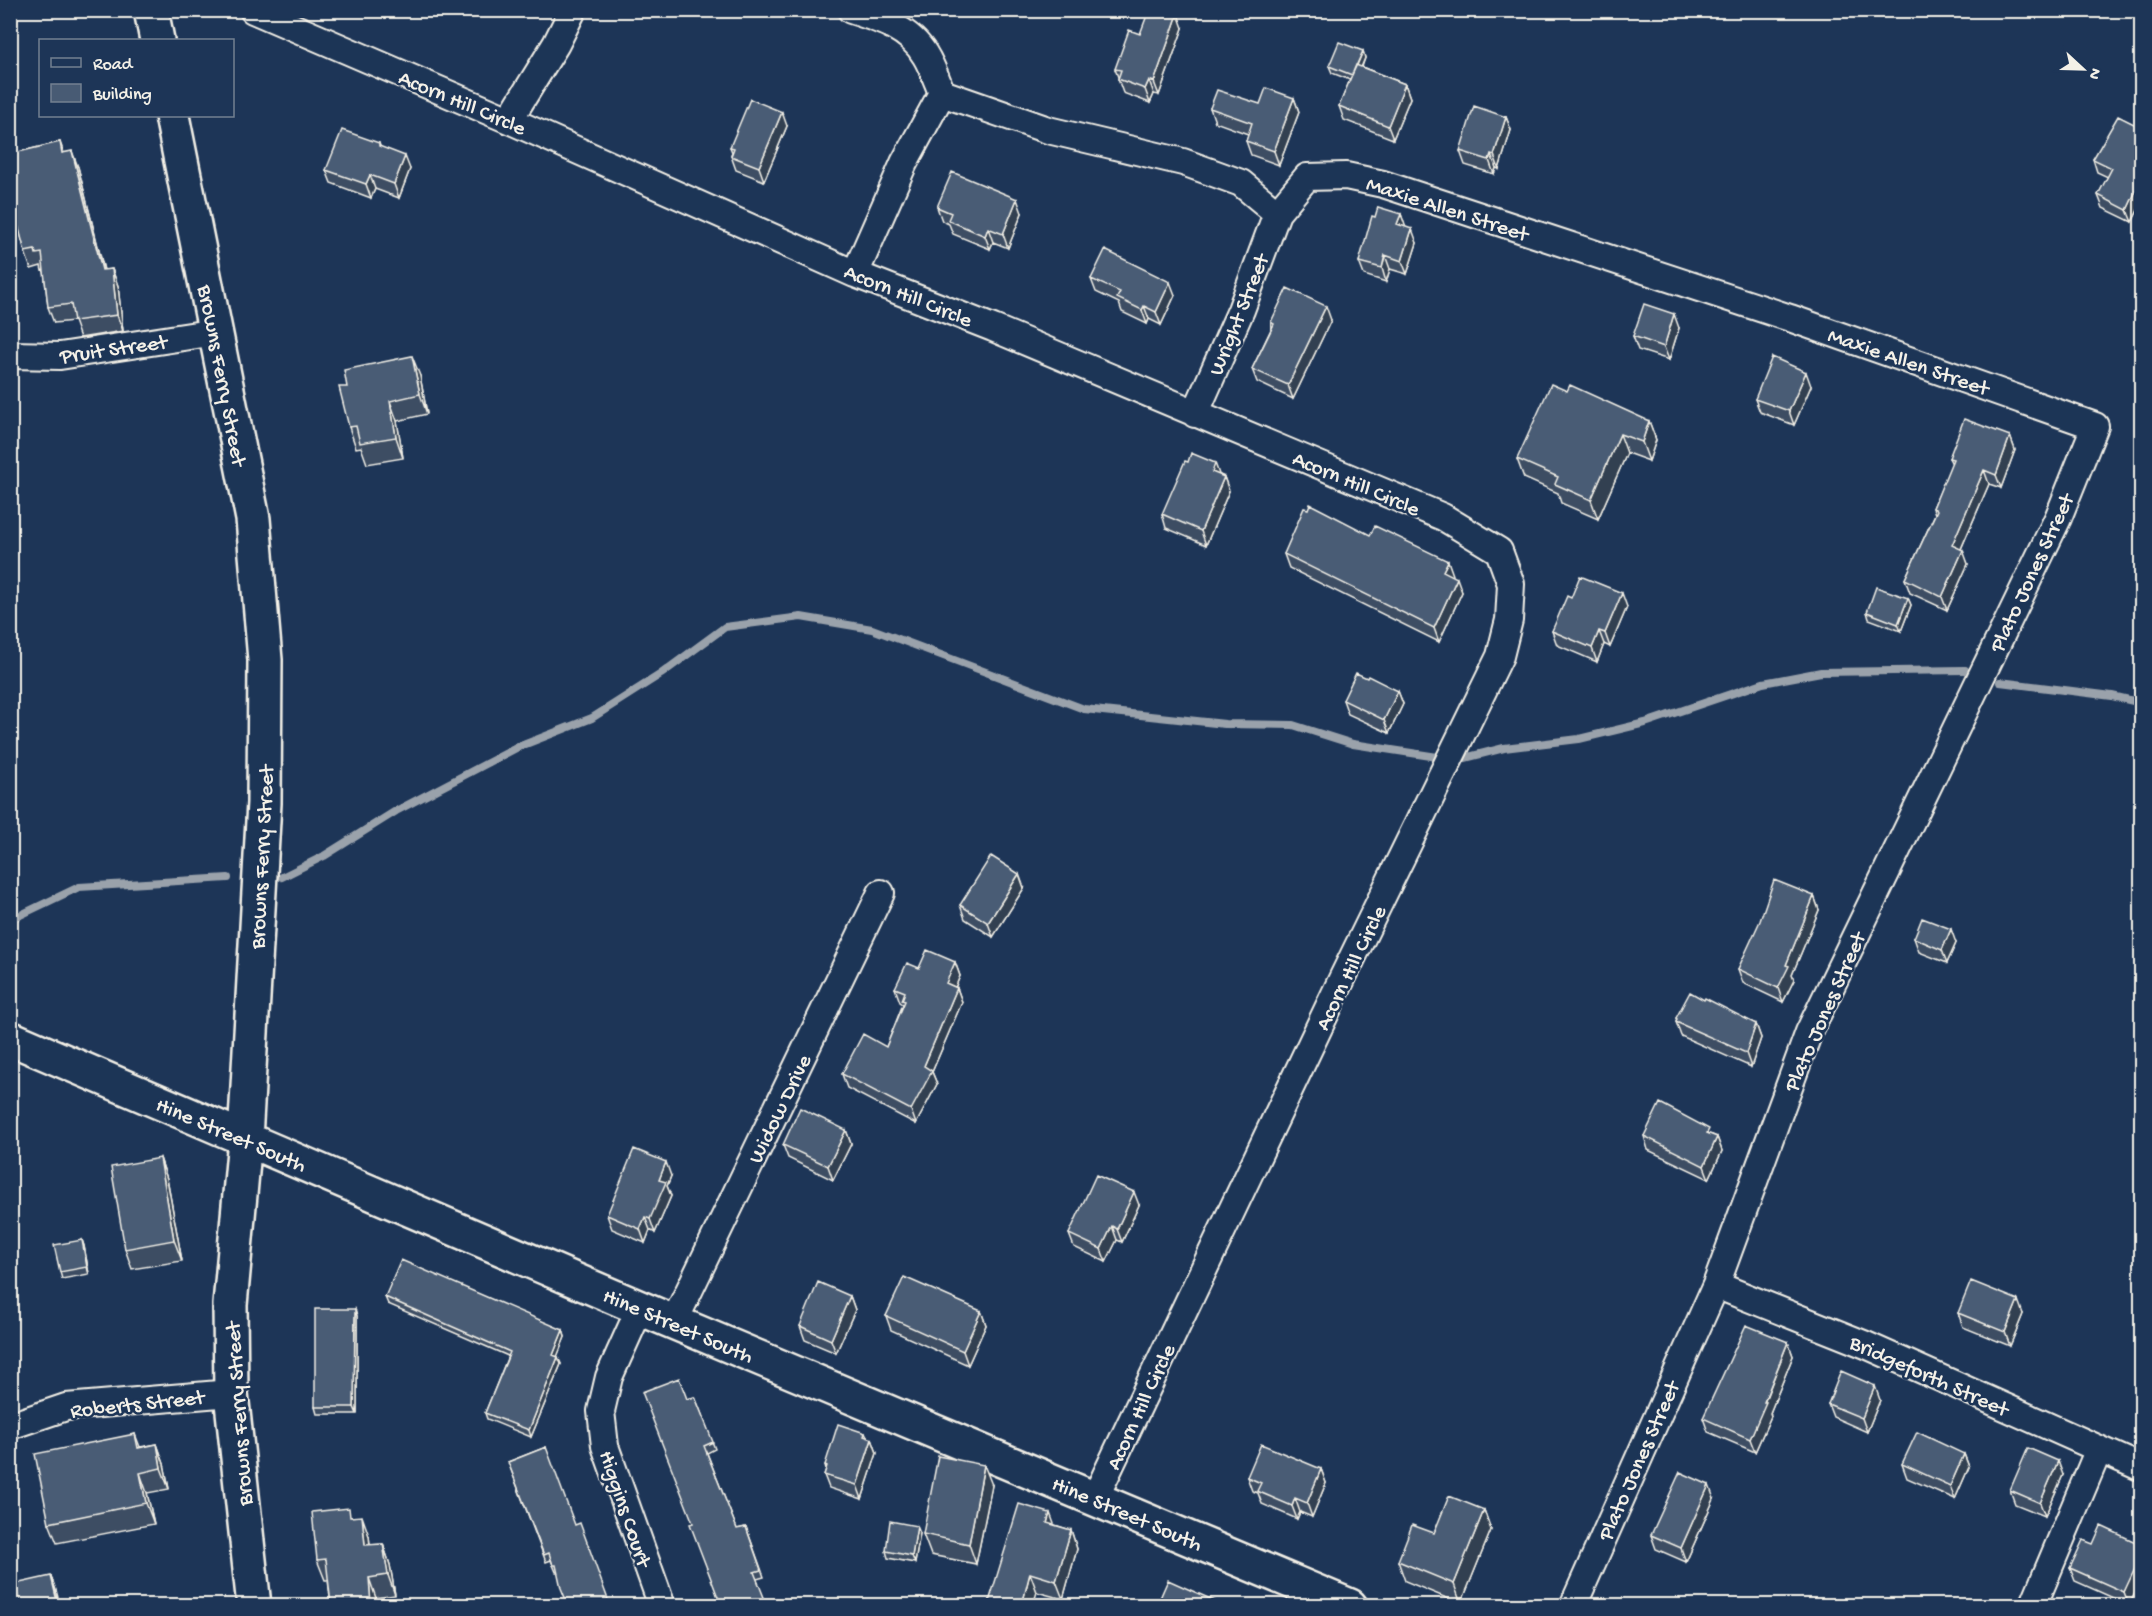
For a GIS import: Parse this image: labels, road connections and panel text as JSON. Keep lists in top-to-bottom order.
{
  "streets": {
    "street": [
      "Acorn Hill Circle",
      "Maxie Allen Street",
      "Wright Street",
      "Pruit Street",
      "Browns Ferry Street",
      "Plato Jones Street",
      "Widow Drive",
      "Hine Street South",
      "Bridgeforth Street",
      "Roberts Street",
      "Higgins Court"
    ]
  },
  "crossings": [
    ["Acorn Hill Circle", "Wright Street"],
    ["Acorn Hill Circle", "Hine Street South"],
    ["Maxie Allen Street", "Wright Street"],
    ["Maxie Allen Street", "Plato Jones Street"],
    ["Pruit Street", "Browns Ferry Street"],
    ["Browns Ferry Street", "Hine Street South"],
    ["Browns Ferry Street", "Roberts Street"],
    ["Plato Jones Street", "Bridgeforth Street"],
    ["Widow Drive", "Hine Street South"],
    ["Hine Street South", "Higgins Court"]
  ],
  "legend": ["Road", "Building"],
  "north": "right"
}
